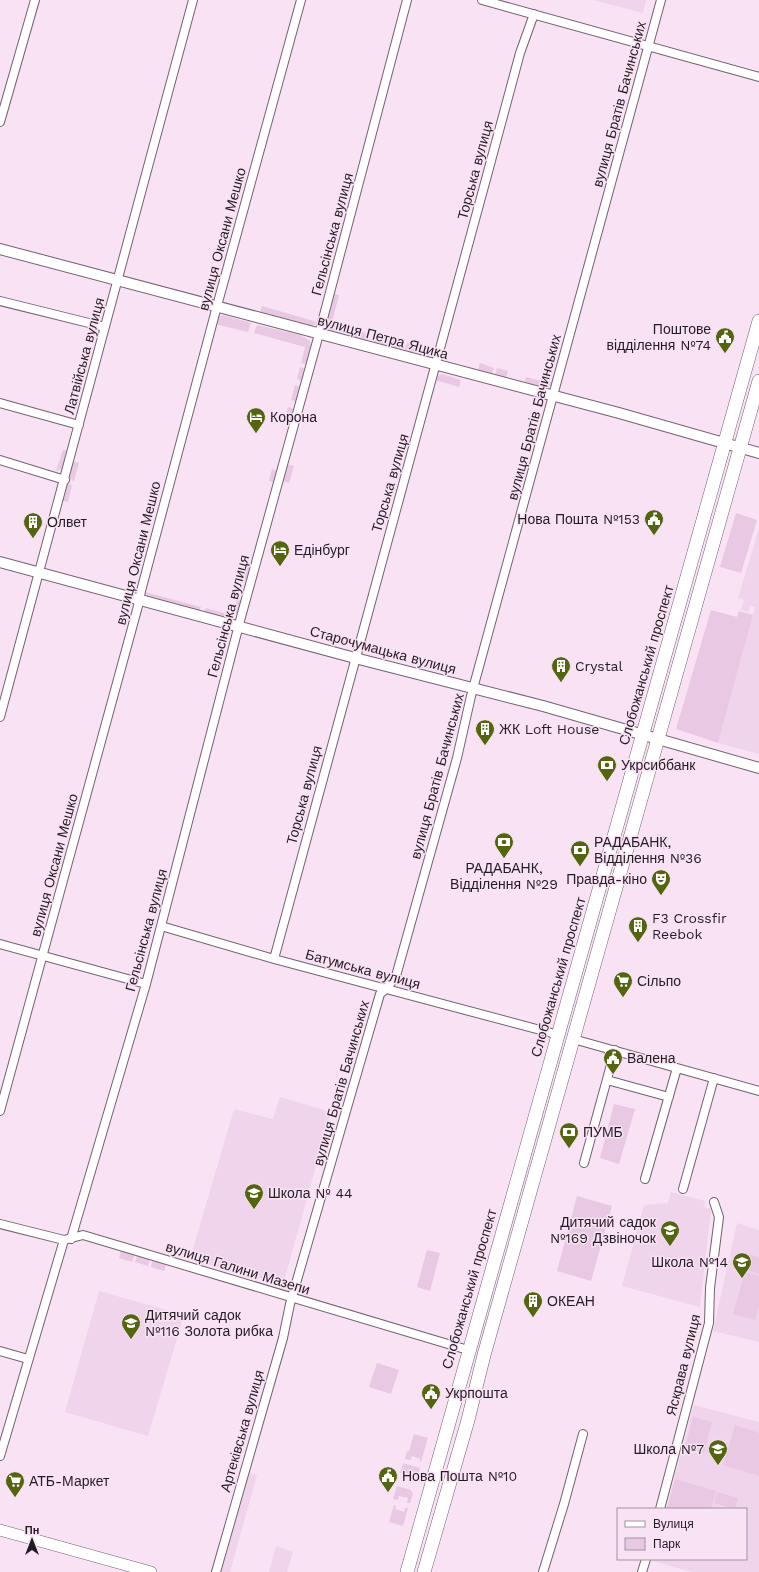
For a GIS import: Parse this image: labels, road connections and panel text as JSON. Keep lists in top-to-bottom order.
{
  "streets": {
    "main road": ["Слобожанський проспект"],
    "street": [
      "вулиця Братів Бачинських",
      "Торська вулиця",
      "Гельсінська вулиця",
      "вулиця Оксани Мешко",
      "вулиця Петра Яцика",
      "Латвійська вулиця",
      "Старочумацька вулиця",
      "Батумська вулиця",
      "вулиця Галини Мазепи",
      "Яскрава вулиця",
      "Артеківська вулиця"
    ]
  },
  "crossings": [
    ["вулиця Братів Бачинських", "вулиця Петра Яцика"],
    ["вулиця Братів Бачинських", "Старочумацька вулиця"],
    ["вулиця Братів Бачинських", "Батумська вулиця"],
    ["вулиця Братів Бачинських", "вулиця Галини Мазепи"],
    ["вулиця Братів Бачинських", "Артеківська вулиця"],
    ["Торська вулиця", "вулиця Петра Яцика"],
    ["Торська вулиця", "Старочумацька вулиця"],
    ["Торська вулиця", "Батумська вулиця"],
    ["Гельсінська вулиця", "вулиця Петра Яцика"],
    ["Гельсінська вулиця", "Старочумацька вулиця"],
    ["Гельсінська вулиця", "Батумська вулиця"],
    ["Гельсінська вулиця", "вулиця Галини Мазепи"],
    ["вулиця Оксани Мешко", "вулиця Петра Яцика"],
    ["вулиця Оксани Мешко", "Старочумацька вулиця"],
    ["вулиця Петра Яцика", "Латвійська вулиця"],
    ["вулиця Петра Яцика", "Слобожанський проспект"],
    ["Латвійська вулиця", "Старочумацька вулиця"],
    ["Старочумацька вулиця", "Слобожанський проспект"],
    ["Слобожанський проспект", "Батумська вулиця"],
    ["Слобожанський проспект", "вулиця Галини Мазепи"],
    ["вулиця Галини Мазепи", "Артеківська вулиця"]
  ],
  "places": {
    "public building": [
      "Поштове відділення №74",
      "Нова Пошта №153",
      "Валена",
      "Укрпошта",
      "Нова Пошта №10"
    ],
    "hotel": ["Корона", "Едінбург"],
    "building": [
      "Олвет",
      "Crystal",
      "ЖК Loft House",
      "F3 Crossfir Reebok",
      "ОКЕАН"
    ],
    "bank": [
      "Укрсиббанк",
      "РАДАБАНК, Відділення №29",
      "РАДАБАНК, Відділення №36",
      "ПУМБ"
    ],
    "theatre": ["Правда-кіно"],
    "supermarket": ["Сільпо", "АТБ-Маркет"],
    "school or university": [
      "Школа № 44",
      "Дитячий садок №169 Дзвіночок",
      "Школа №14",
      "Дитячий садок №116 Золота рибка",
      "Школа №7"
    ]
  },
  "legend": ["Вулиця", "Парк"],
  "north": "top"
}
